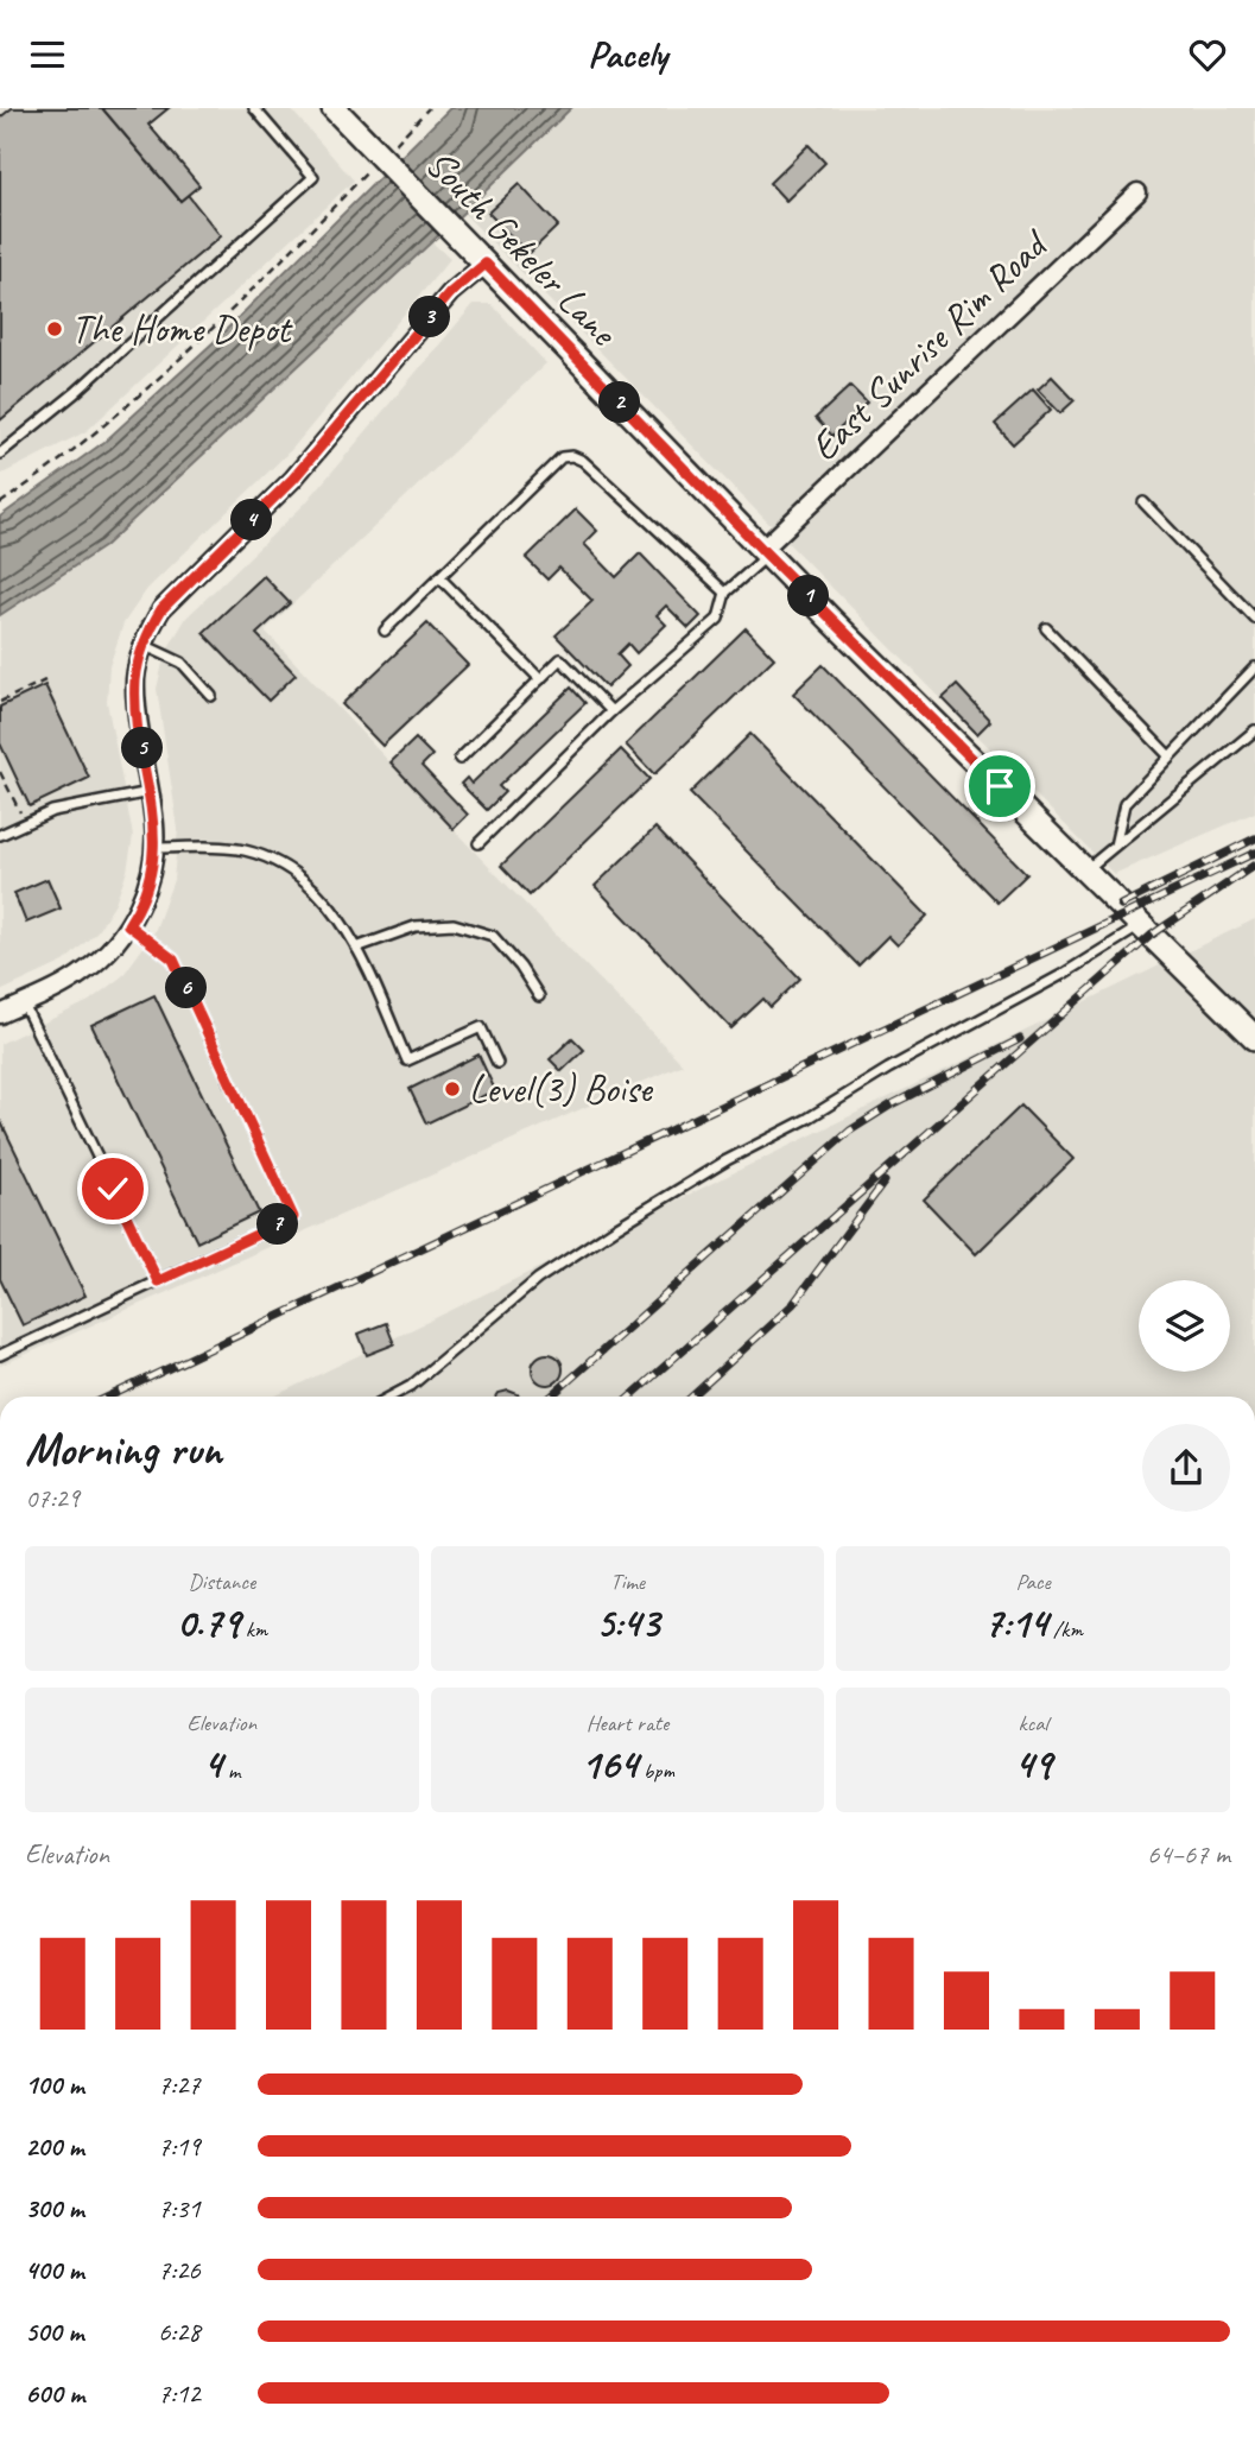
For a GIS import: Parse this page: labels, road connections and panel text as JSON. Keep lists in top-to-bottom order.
{
  "streets": {
    "street": ["South Gekeler Lane", "East Sunrise Rim Road"]
  },
  "crossings": [
    ["South Gekeler Lane", "East Sunrise Rim Road"]
  ],
  "places": ["The Home Depot", "Level(3) Boise"],
  "page": {
    "header": "Pacely",
    "pins": [
      "3",
      "2",
      "4",
      "1",
      "5",
      "6",
      "7"
    ],
    "heading": ["Morning run", "07:29"],
    "stats": [
      ["Distance", "0.79 km"],
      ["Time", "5:43"],
      ["Pace", "7:14 /km"],
      ["Elevation", "4 m"],
      ["Heart rate", "164 bpm"],
      ["kcal", "49"]
    ],
    "chart": ["Elevation", "64–67 m"],
    "list": [
      {
        "name": "100 m",
        "note": "7:27"
      },
      {
        "name": "200 m",
        "note": "7:19"
      },
      {
        "name": "300 m",
        "note": "7:31"
      },
      {
        "name": "400 m",
        "note": "7:26"
      },
      {
        "name": "500 m",
        "note": "6:28"
      },
      {
        "name": "600 m",
        "note": "7:12"
      }
    ]
  }
}
